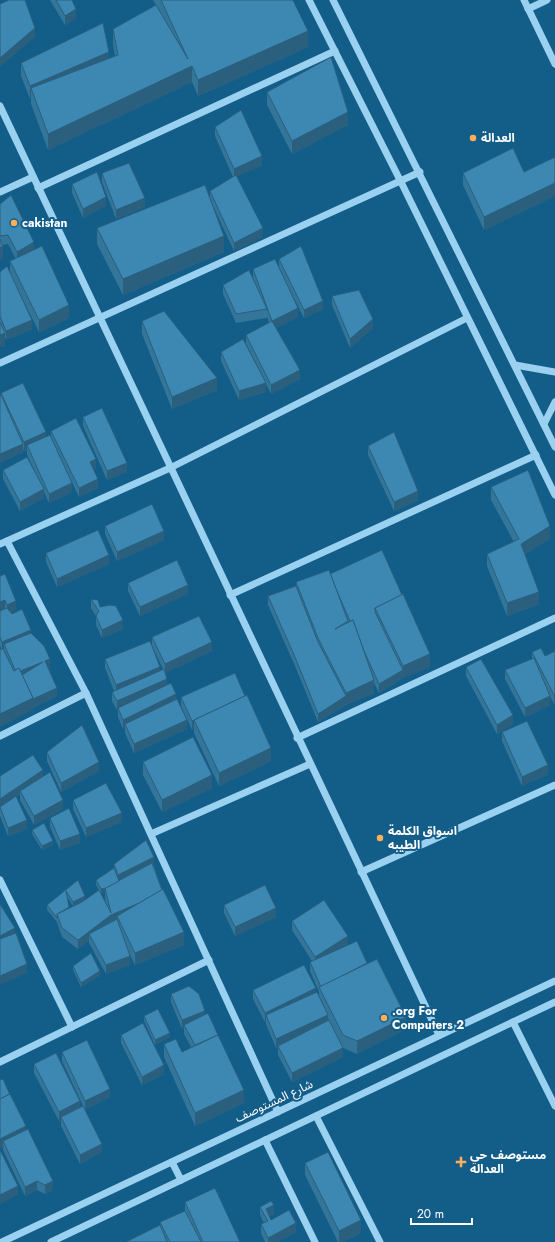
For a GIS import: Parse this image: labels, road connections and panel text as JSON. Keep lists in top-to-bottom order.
{
  "streets": {
    "street": ["شارع المستوصف"]
  },
  "places": {
    "other": [
      "العدالة",
      "cakistan",
      "اسواق الكلمة الطيبه",
      ".org For Computers 2"
    ],
    "health": ["مستوصف حي العداله"]
  },
  "scale_bar": "20 m"
}
